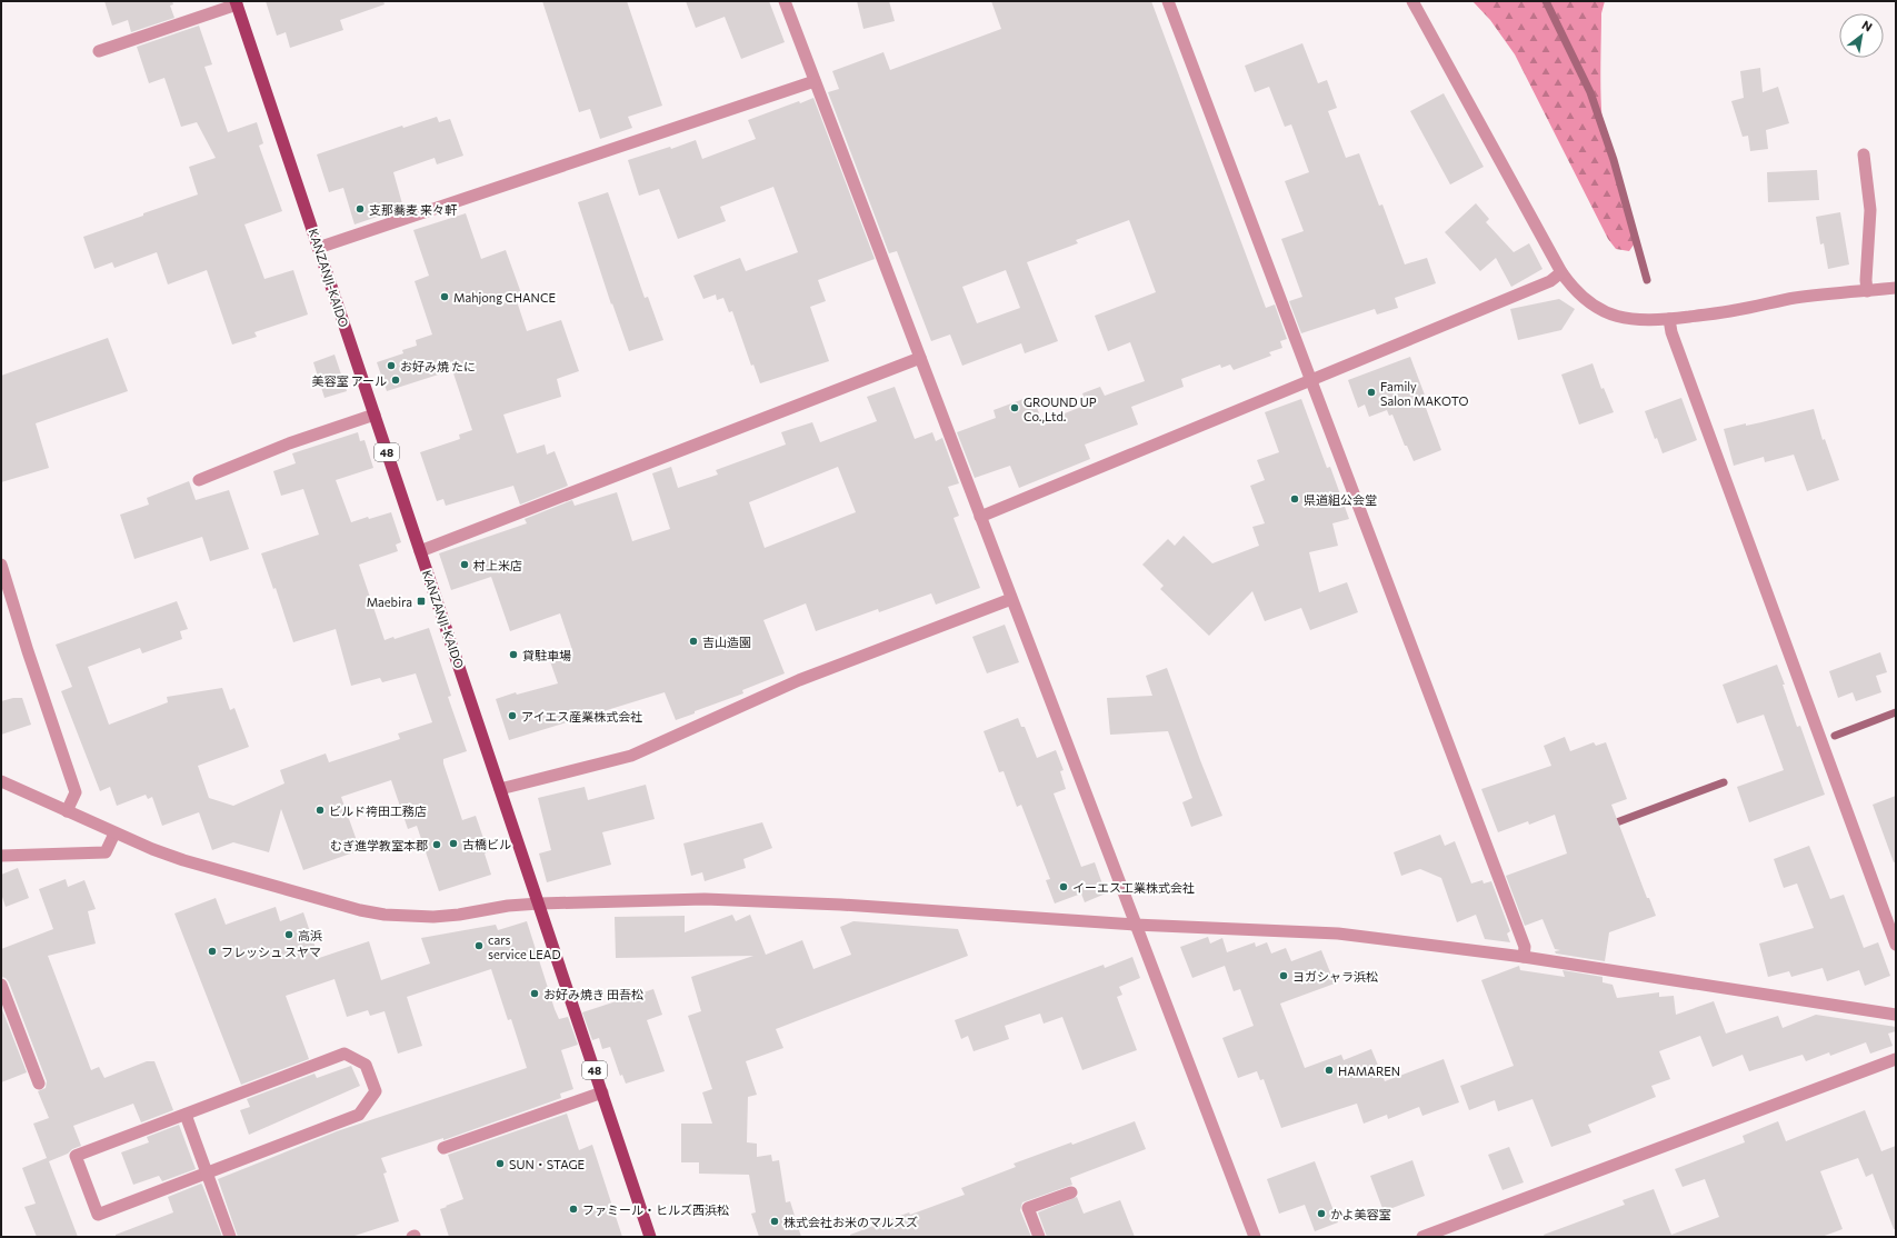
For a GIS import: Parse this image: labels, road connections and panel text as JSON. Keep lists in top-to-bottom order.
{
  "streets": {
    "main road": ["KANZANJI-KAIDO", "48"]
  },
  "places": {
    "other": [
      "支那蕎麦 来々軒",
      "Mahjong CHANCE",
      "お好み焼 たに",
      "美容室 アール",
      "Family Salon MAKOTO",
      "GROUND UP Co.,Ltd.",
      "県道組公会堂",
      "村上米店",
      "吉山造園",
      "貸駐車場",
      "アイエス産業株式会社",
      "ビルド袴田工務店",
      "古橋ビル",
      "むぎ進学教室本郡",
      "イーエス工業株式会社",
      "高浜",
      "cars service LEAD",
      "フレッシュ スヤマ",
      "ヨガシャラ浜松",
      "お好み焼き 田吾松",
      "HAMAREN",
      "SUN・STAGE",
      "ファミール・ヒルズ西浜松",
      "かよ美容室",
      "株式会社お米のマルスズ"
    ],
    "transit": ["Maebira"]
  },
  "north": "top right"
}
